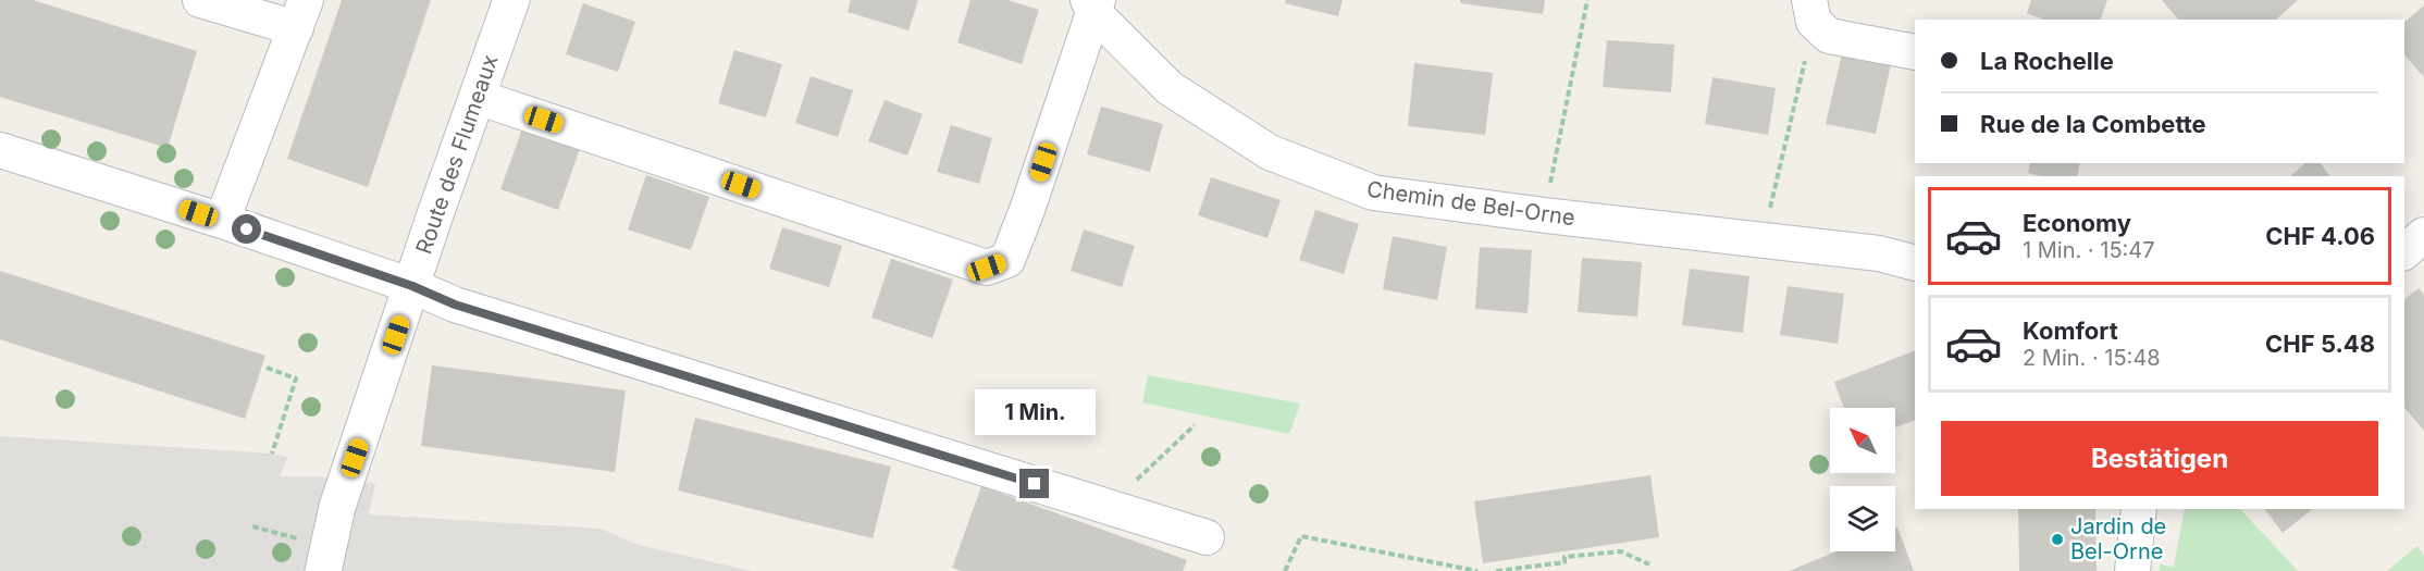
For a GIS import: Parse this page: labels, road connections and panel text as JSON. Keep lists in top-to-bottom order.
{
  "streets": {
    "street": ["Route des Flumeaux", "Chemin de Bel-Orne"]
  },
  "places": ["Jardin de Bel-Orne"],
  "north": "top left",
  "page": {
    "banner": ["La Rochelle", "Rue de la Combette"],
    "list": [
      {
        "name": "Economy",
        "note": "1 Min. · 15:47",
        "value": "CHF 4.06"
      },
      {
        "name": "Komfort",
        "note": "2 Min. · 15:48",
        "value": "CHF 5.48"
      }
    ],
    "bubble": "1 Min.",
    "buttons": "Bestätigen"
  }
}
